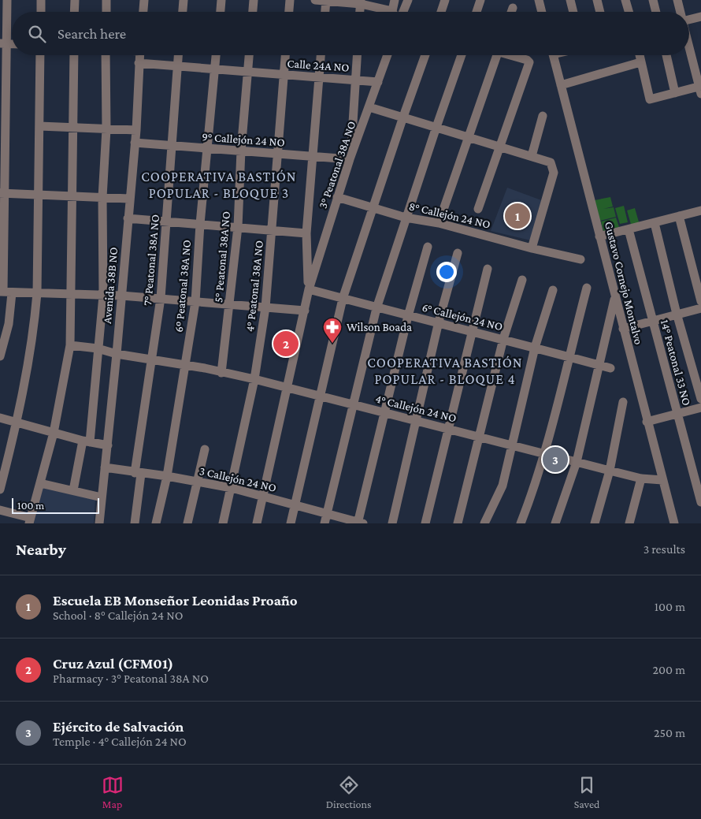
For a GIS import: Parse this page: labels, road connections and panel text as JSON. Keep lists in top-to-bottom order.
{
  "streets": {
    "street": [
      "Calle 24A NO",
      "9° Callejón 24 NO",
      "3° Peatonal 38A NO",
      "8° Callejón 24 NO",
      "5° Peatonal 38A NO",
      "7° Peatonal 38A NO",
      "Gustavo Cornejo Montalvo",
      "Avenida 38B NO",
      "6º Peatonal 38A NO",
      "4° Peatonal 38A NO",
      "6° Callejón 24 NO",
      "14° Peatonal 33 NO",
      "4° Callejón 24 NO",
      "3 Callejón 24 NO"
    ]
  },
  "crossings": [
    ["Calle 24A NO", "3° Peatonal 38A NO"],
    ["Calle 24A NO", "5° Peatonal 38A NO"],
    ["Calle 24A NO", "7° Peatonal 38A NO"],
    ["Calle 24A NO", "Avenida 38B NO"],
    ["Calle 24A NO", "6º Peatonal 38A NO"],
    ["Calle 24A NO", "4° Peatonal 38A NO"],
    ["9° Callejón 24 NO", "3° Peatonal 38A NO"],
    ["9° Callejón 24 NO", "5° Peatonal 38A NO"],
    ["9° Callejón 24 NO", "7° Peatonal 38A NO"],
    ["9° Callejón 24 NO", "Avenida 38B NO"],
    ["9° Callejón 24 NO", "6º Peatonal 38A NO"],
    ["9° Callejón 24 NO", "4° Peatonal 38A NO"],
    ["3° Peatonal 38A NO", "8° Callejón 24 NO"],
    ["3° Peatonal 38A NO", "6° Callejón 24 NO"],
    ["3° Peatonal 38A NO", "4° Callejón 24 NO"],
    ["3° Peatonal 38A NO", "3 Callejón 24 NO"],
    ["5° Peatonal 38A NO", "4° Callejón 24 NO"],
    ["7° Peatonal 38A NO", "4° Callejón 24 NO"],
    ["7° Peatonal 38A NO", "3 Callejón 24 NO"],
    ["Gustavo Cornejo Montalvo", "4° Callejón 24 NO"],
    ["Avenida 38B NO", "4° Callejón 24 NO"],
    ["Avenida 38B NO", "3 Callejón 24 NO"],
    ["6º Peatonal 38A NO", "4° Callejón 24 NO"],
    ["6º Peatonal 38A NO", "3 Callejón 24 NO"],
    ["4° Peatonal 38A NO", "4° Callejón 24 NO"],
    ["4° Peatonal 38A NO", "3 Callejón 24 NO"]
  ],
  "districts": ["COOPERATIVA BASTIÓN POPULAR - BLOQUE 3", "COOPERATIVA BASTIÓN POPULAR - BLOQUE 4"],
  "places": {
    "pharmacy": ["Wilson Boada"]
  },
  "scale_bar": "100 m",
  "page": {
    "search": "Search here",
    "pins": ["1", "2", "3"],
    "scale": "100 m",
    "heading": ["Nearby", "3 results"],
    "list": [
      {
        "mark": "1",
        "name": "Escuela EB Monseñor Leonidas Proaño",
        "note": "School · 8° Callejón 24 NO",
        "value": "100 m"
      },
      {
        "mark": "2",
        "name": "Cruz Azul (CFM01)",
        "note": "Pharmacy · 3° Peatonal 38A NO",
        "value": "200 m"
      },
      {
        "mark": "3",
        "name": "Ejército de Salvación",
        "note": "Temple · 4° Callejón 24 NO",
        "value": "250 m"
      }
    ],
    "nav": ["Map", "Directions", "Saved"]
  }
}
